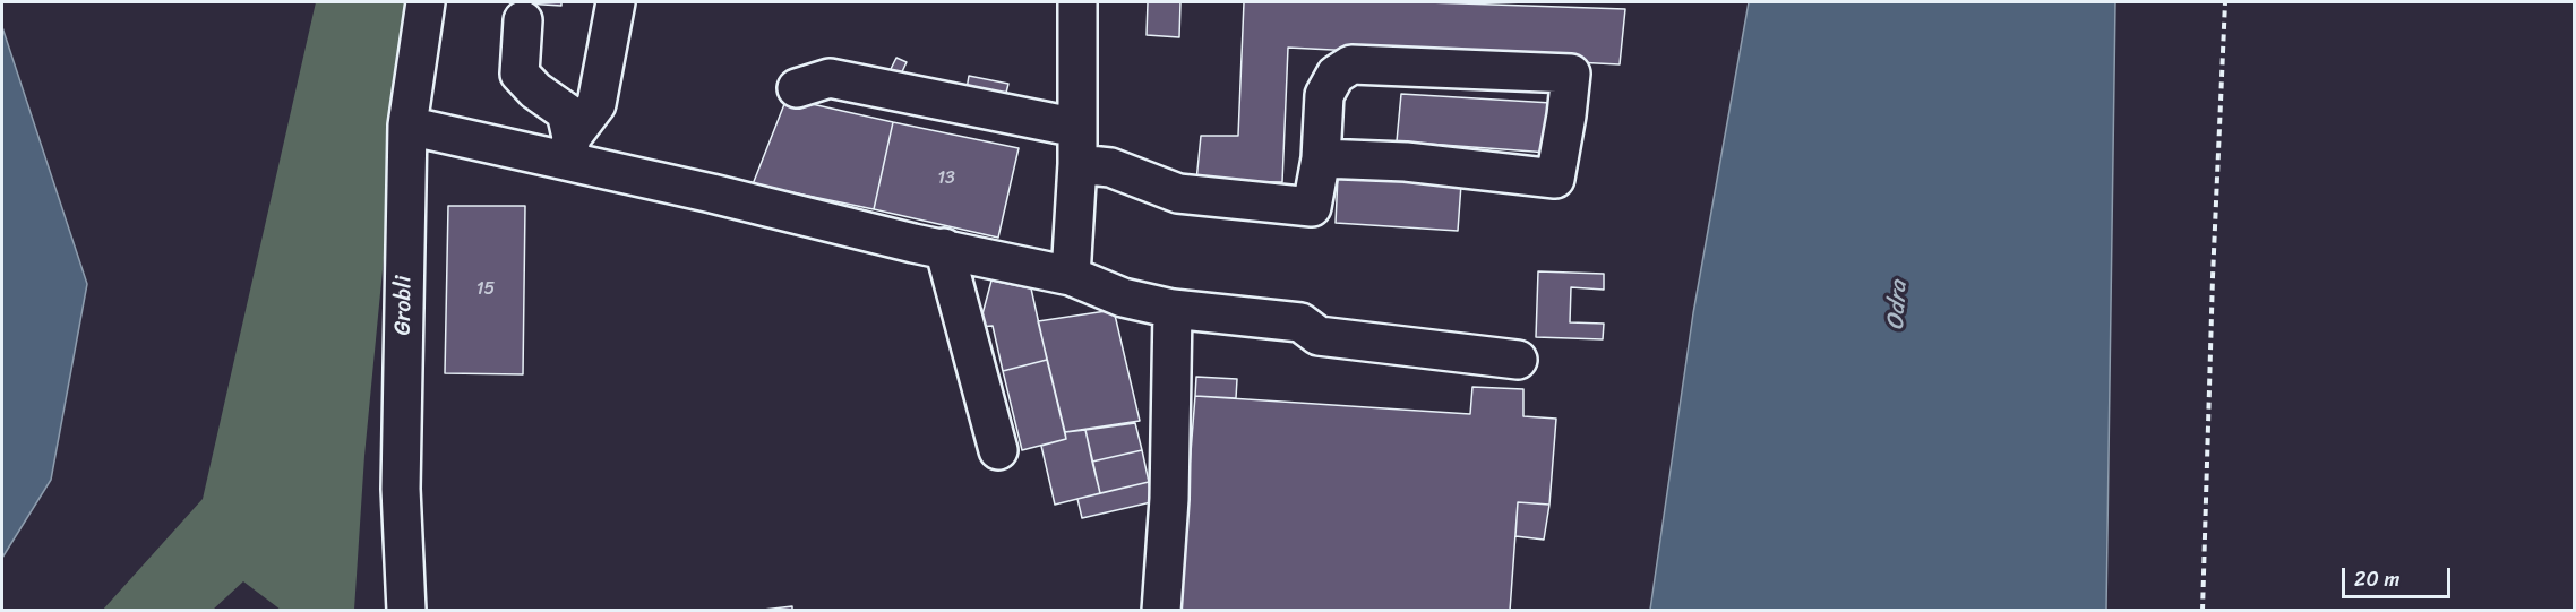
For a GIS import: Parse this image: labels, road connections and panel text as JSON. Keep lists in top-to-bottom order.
{
  "streets": {
    "street": ["Grobli"]
  },
  "water": ["Odra"],
  "house_numbers": ["13", "15"],
  "scale_bar": "20 m"
}
